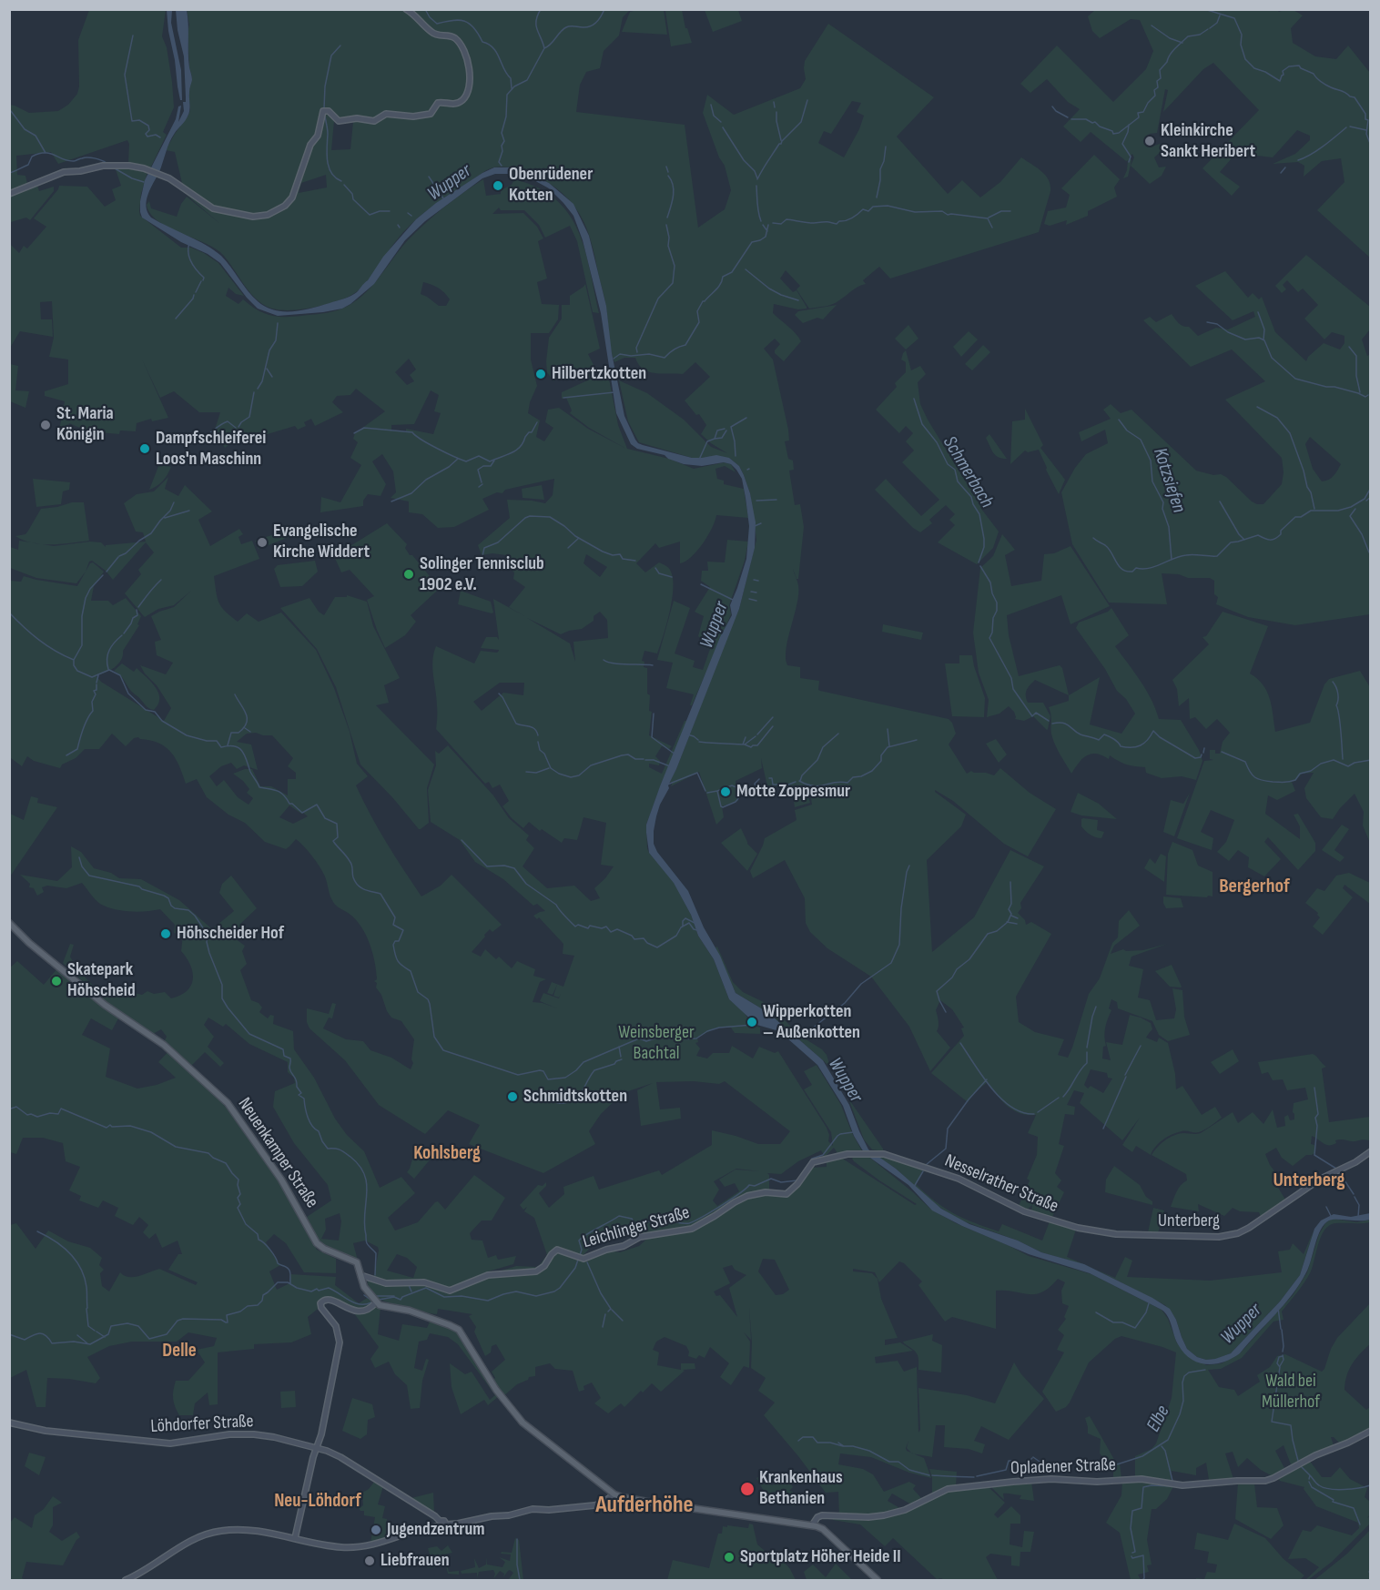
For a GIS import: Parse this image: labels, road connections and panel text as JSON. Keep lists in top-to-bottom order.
{
  "streets": {
    "main road": [
      "Neuenkamper Straße",
      "Nesselrather Straße",
      "Unterberg",
      "Leichlinger Straße",
      "Löhdorfer Straße",
      "Opladener Straße"
    ]
  },
  "crossings": [
    ["Neuenkamper Straße", "Leichlinger Straße"],
    ["Nesselrather Straße", "Unterberg"],
    ["Nesselrather Straße", "Leichlinger Straße"]
  ],
  "districts": [
    "Bergerhof",
    "Kohlsberg",
    "Unterberg",
    "Delle",
    "Neu-Löhdorf",
    "Aufderhöhe"
  ],
  "water": [
    "Wupper",
    "Schmerbach",
    "Kotzsiefen",
    "Elbe"
  ],
  "parks": ["Weinsberger Bachtal", "Wald bei Müllerhof"],
  "places": [
    "Kleinkirche Sankt Heribert",
    "Obenrüdener Kotten",
    "Hilbertzkotten",
    "St. Maria Königin",
    "Dampfschleiferei Loos'n Maschinn",
    "Evangelische Kirche Widdert",
    "Solinger Tennisclub 1902 e.V.",
    "Motte Zoppesmur",
    "Höhscheider Hof",
    "Skatepark Höhscheid",
    "Wipperkotten – Außenkotten",
    "Schmidtskotten",
    "Krankenhaus Bethanien",
    "Jugendzentrum",
    "Sportplatz Höher Heide II",
    "Liebfrauen"
  ]
}
